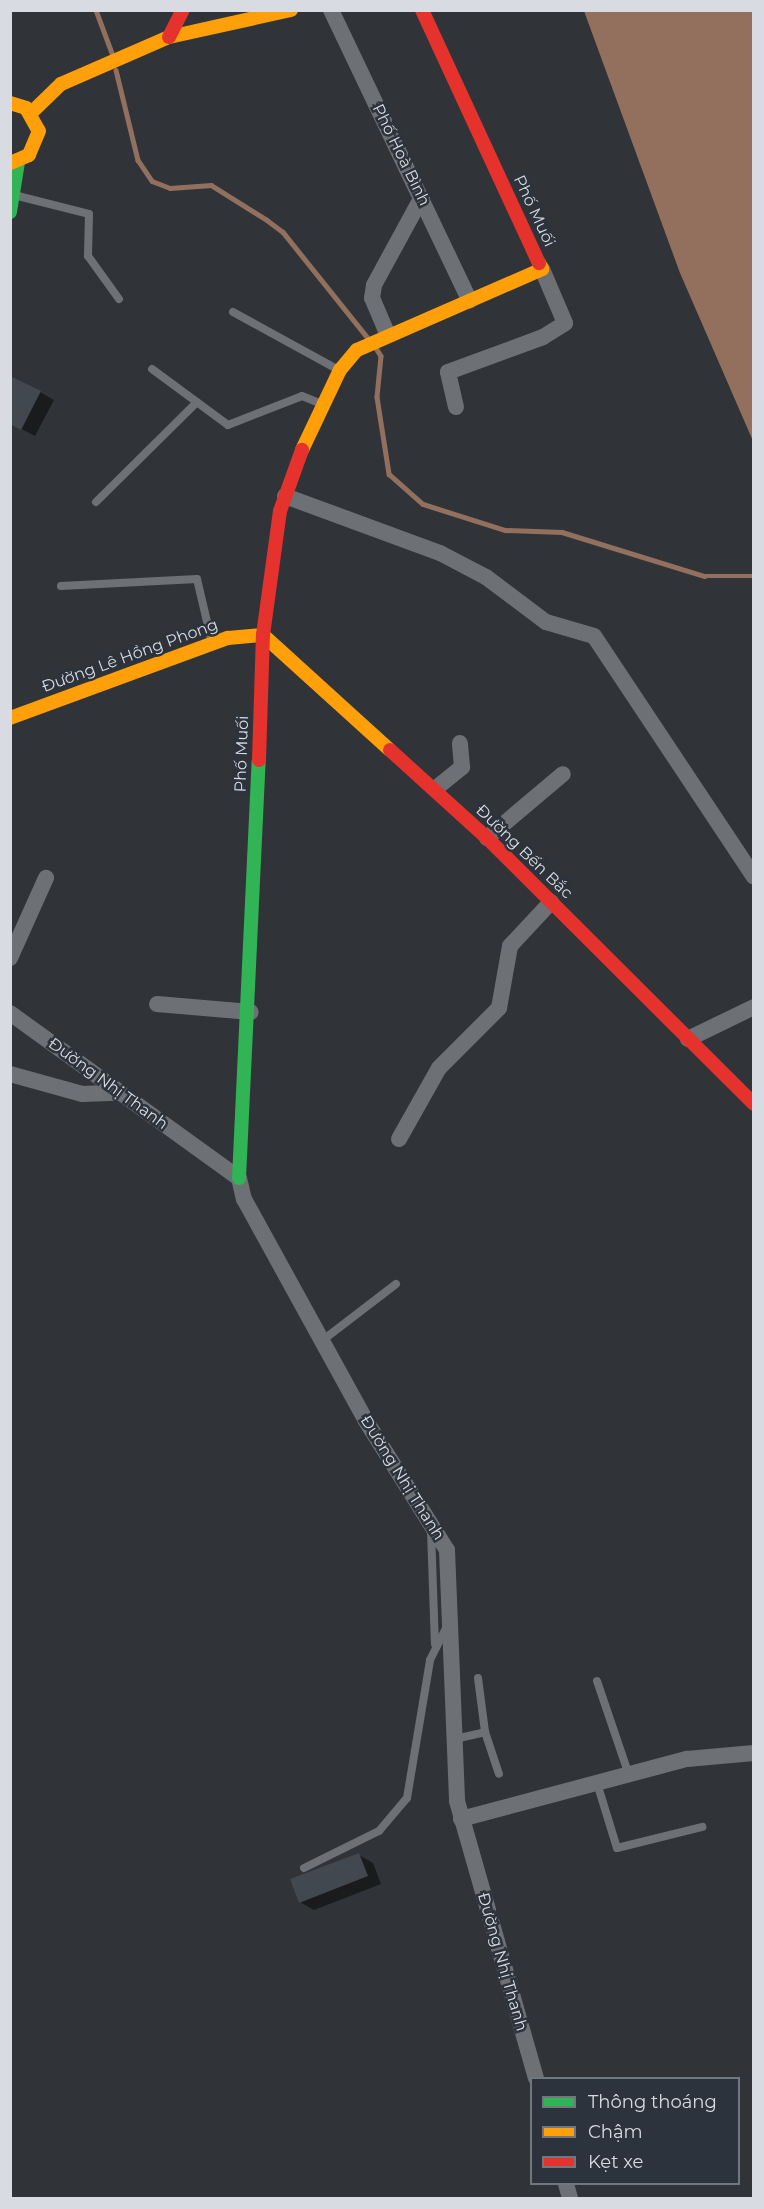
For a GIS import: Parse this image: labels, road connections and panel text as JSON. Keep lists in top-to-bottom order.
{
  "streets": {
    "street": [
      "Phố Hoà Bình",
      "Phố Muối",
      "Đường Lê Hồng Phong",
      "Đường Bến Bắc",
      "Đường Nhị Thanh"
    ]
  },
  "crossings": [
    ["Phố Hoà Bình", "Phố Muối"],
    ["Phố Muối", "Đường Lê Hồng Phong"],
    ["Phố Muối", "Đường Bến Bắc"],
    ["Phố Muối", "Đường Nhị Thanh"],
    ["Đường Lê Hồng Phong", "Đường Bến Bắc"]
  ],
  "legend": ["Thông thoáng", "Chậm", "Kẹt xe"]
}
